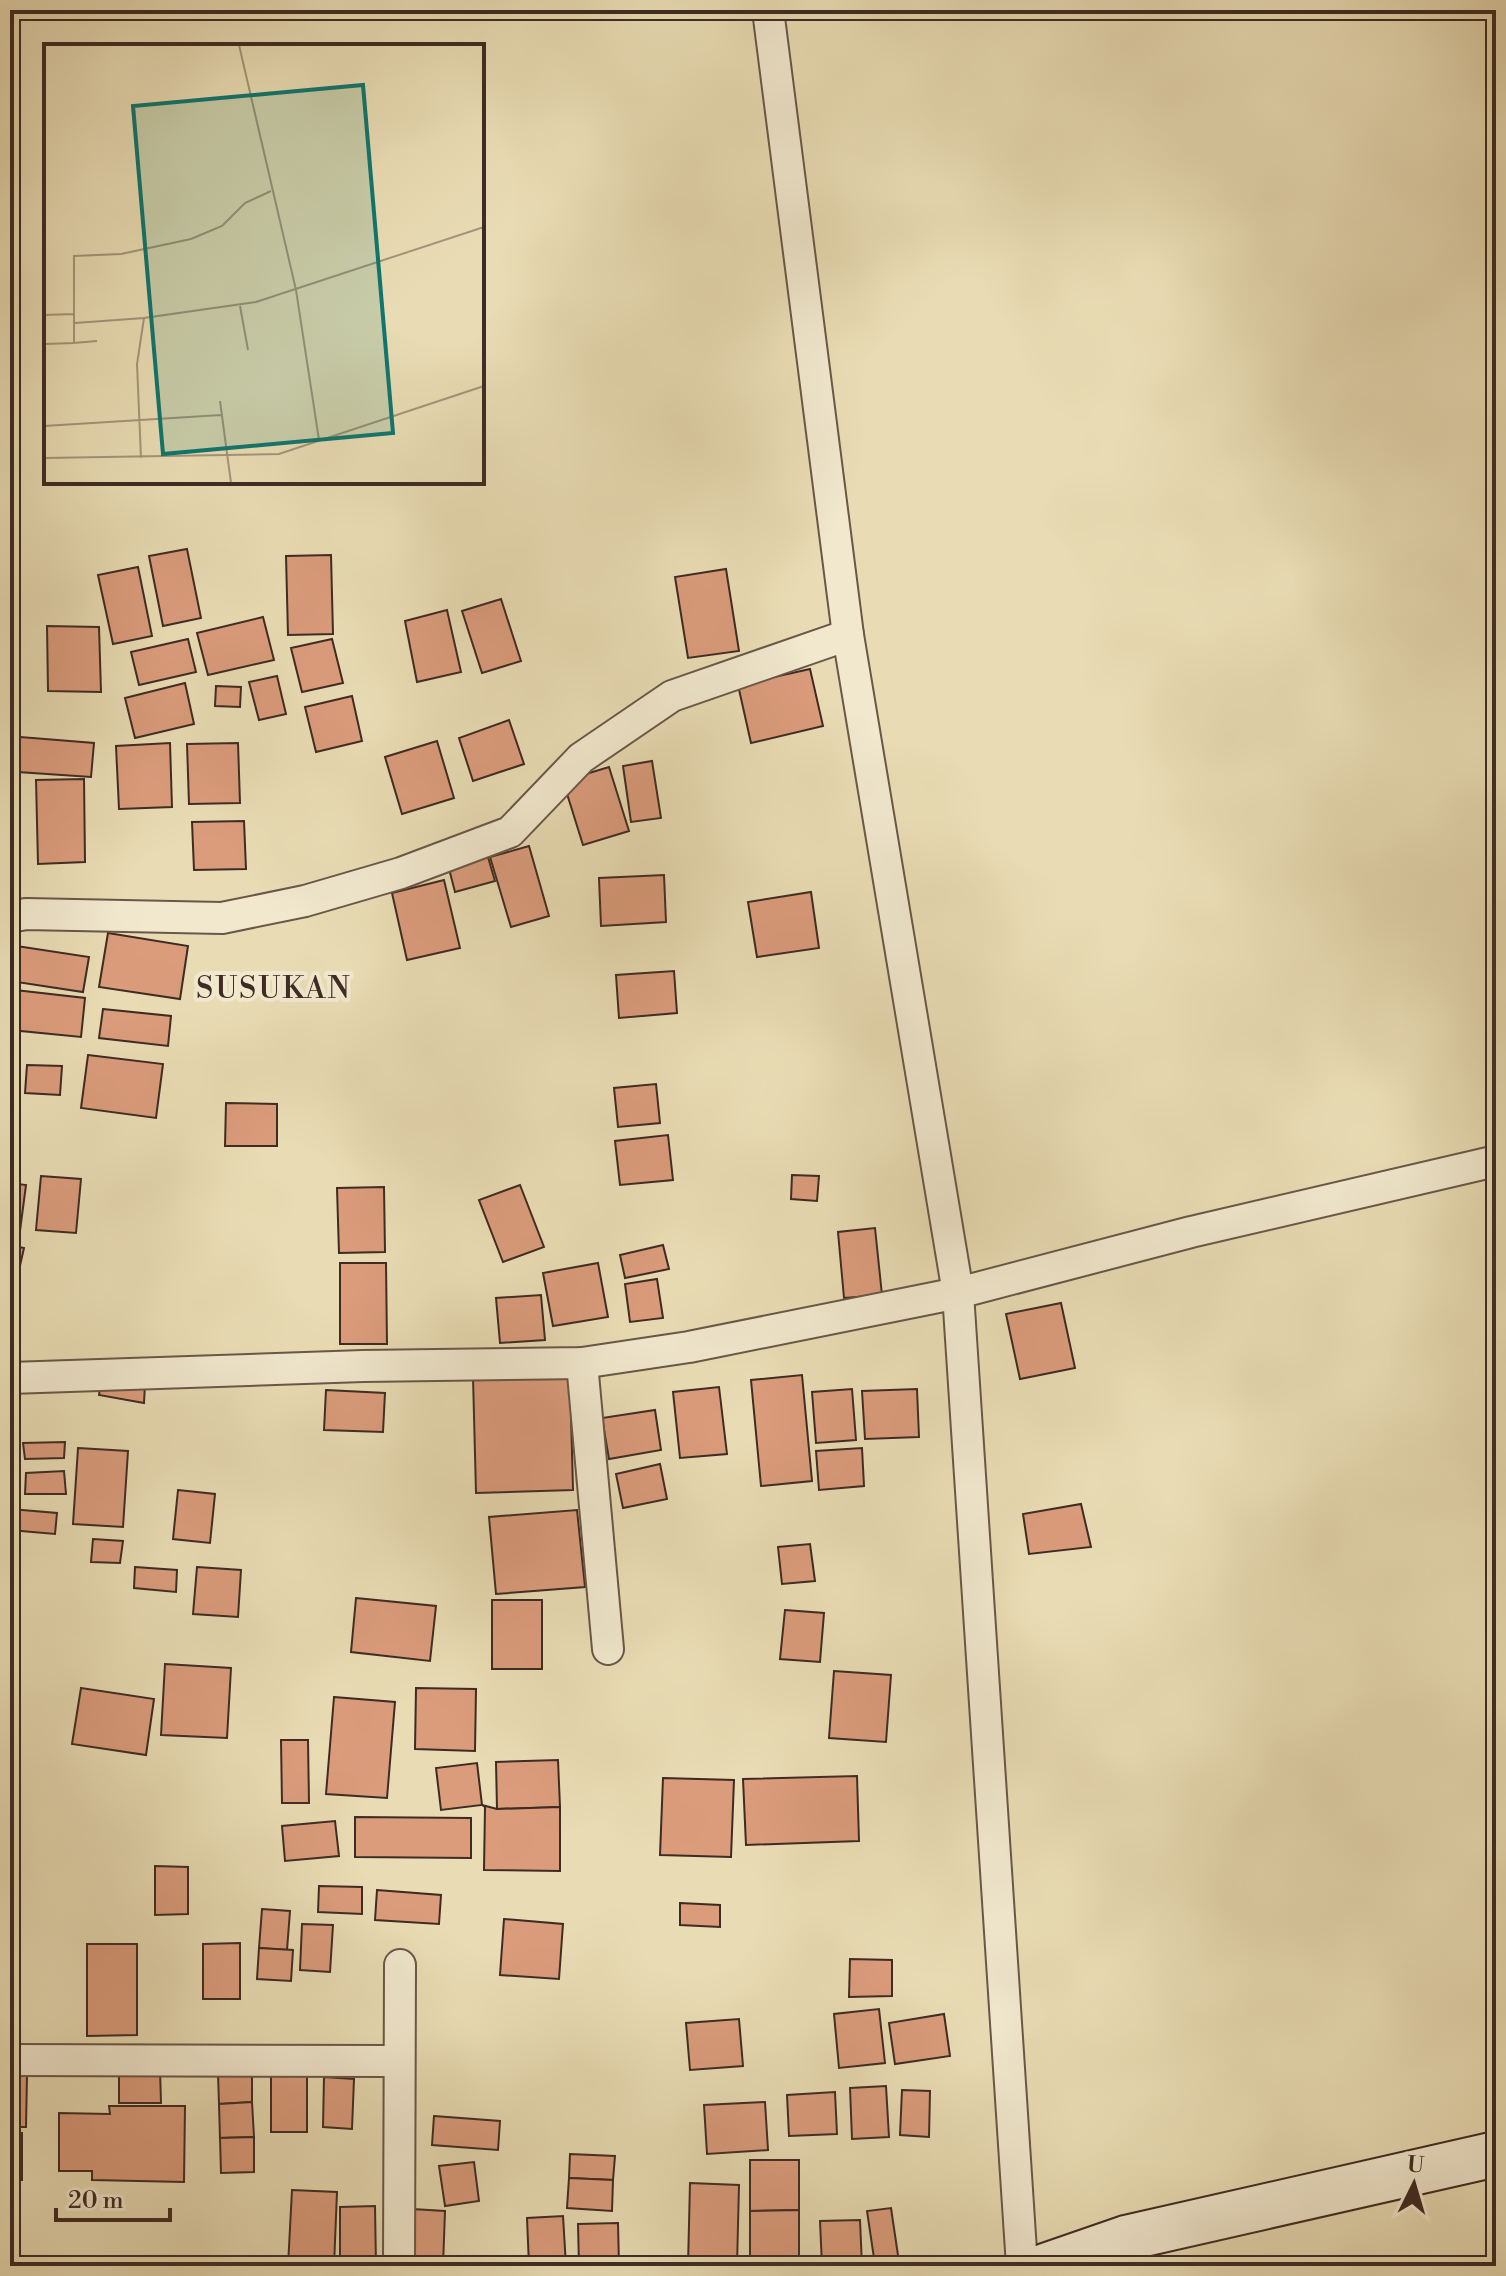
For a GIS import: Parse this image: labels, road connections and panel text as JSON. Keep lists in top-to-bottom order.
{
  "districts": ["SUSUKAN"],
  "scale_bar": "20 m",
  "north": "top"
}
